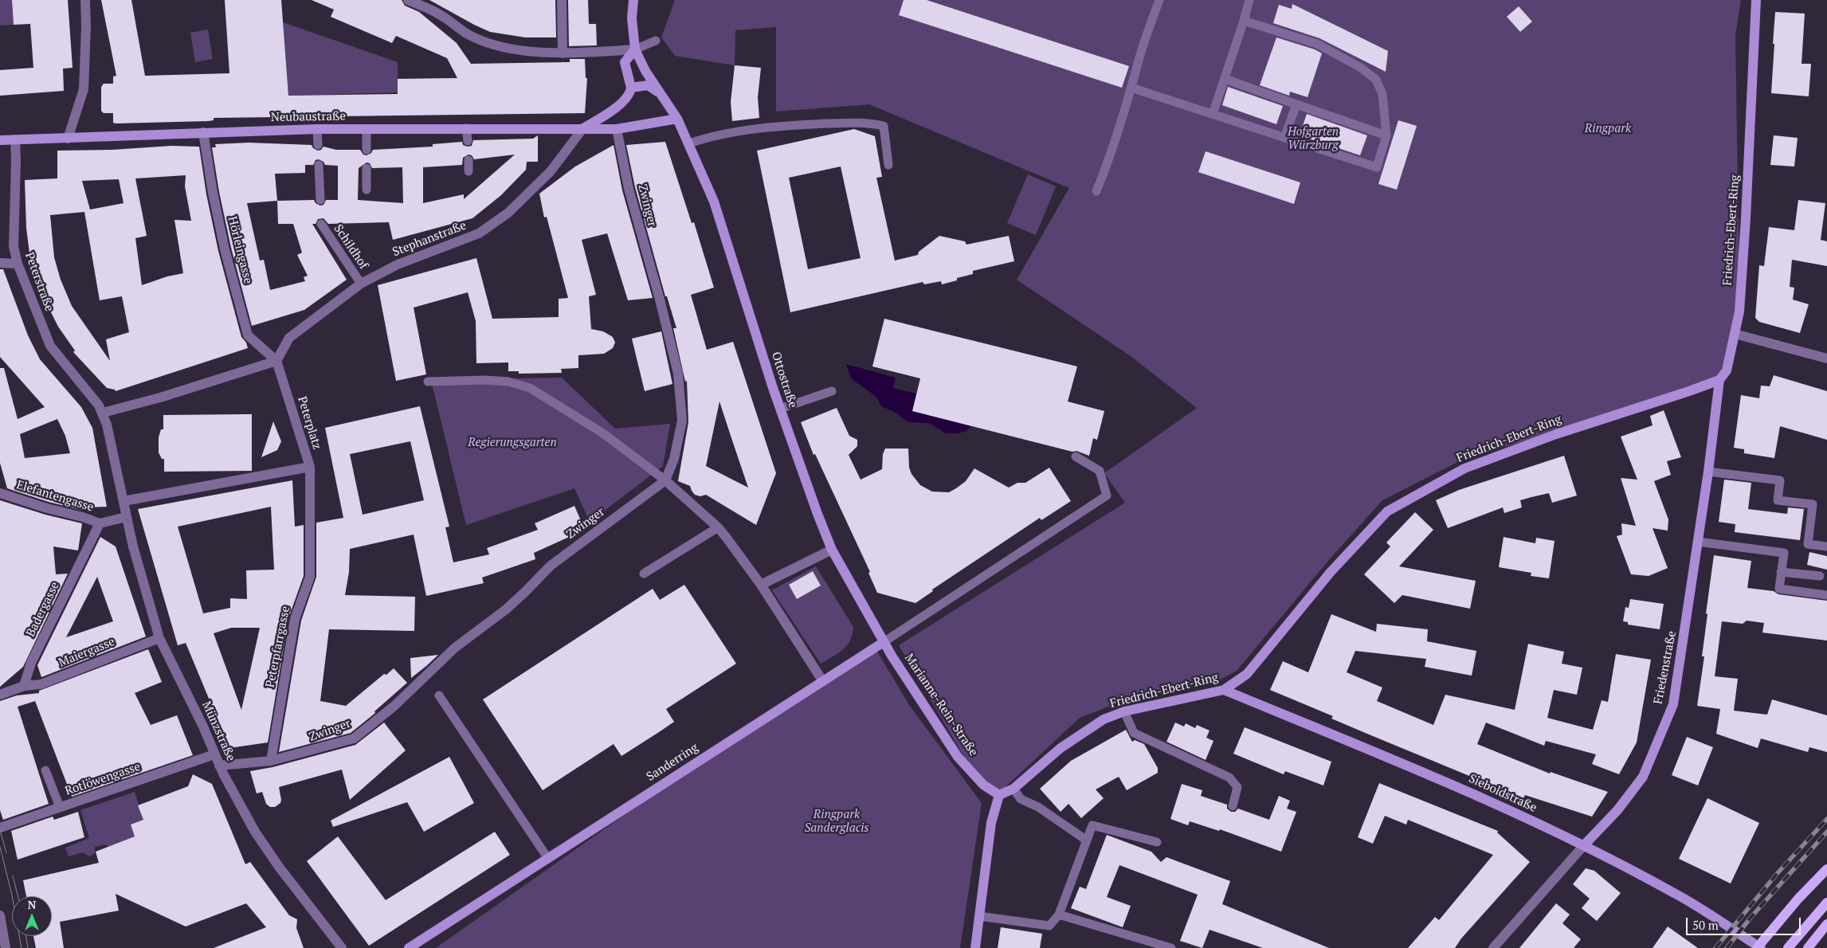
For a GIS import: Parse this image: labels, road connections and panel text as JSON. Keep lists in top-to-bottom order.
{
  "streets": {
    "street": [
      "Neubaustraße",
      "Zwinger",
      "Friedrich-Ebert-Ring",
      "Stephanstraße",
      "Hörleingasse",
      "Peterstraße",
      "Ottostraße",
      "Peterplatz",
      "Elefantengasse",
      "Badergasse",
      "Peterpfarrgasse",
      "Maiergasse",
      "Friedenstraße",
      "Marianne-Rein-Straße",
      "Münzstraße",
      "Sanderring",
      "Rotlöwengasse",
      "Sieboldstraße"
    ],
    "lane": ["Schildhof"]
  },
  "crossings": [
    ["Neubaustraße", "Zwinger"],
    ["Neubaustraße", "Stephanstraße"],
    ["Neubaustraße", "Hörleingasse"],
    ["Neubaustraße", "Peterstraße"],
    ["Neubaustraße", "Ottostraße"],
    ["Zwinger", "Peterpfarrgasse"],
    ["Zwinger", "Münzstraße"],
    ["Friedrich-Ebert-Ring", "Friedenstraße"],
    ["Friedrich-Ebert-Ring", "Marianne-Rein-Straße"],
    ["Friedrich-Ebert-Ring", "Sieboldstraße"],
    ["Stephanstraße", "Schildhof"],
    ["Stephanstraße", "Hörleingasse"],
    ["Stephanstraße", "Peterplatz"],
    ["Hörleingasse", "Peterplatz"],
    ["Ottostraße", "Marianne-Rein-Straße"],
    ["Ottostraße", "Sanderring"],
    ["Peterplatz", "Peterpfarrgasse"],
    ["Peterplatz", "Münzstraße"],
    ["Elefantengasse", "Badergasse"],
    ["Elefantengasse", "Münzstraße"],
    ["Badergasse", "Maiergasse"],
    ["Maiergasse", "Münzstraße"],
    ["Friedenstraße", "Sieboldstraße"],
    ["Marianne-Rein-Straße", "Sanderring"],
    ["Münzstraße", "Rotlöwengasse"]
  ],
  "parks": [
    "Ringpark",
    "Hofgarten Würzburg",
    "Regierungsgarten",
    "Ringpark Sanderglacis"
  ],
  "scale_bar": "50 m",
  "north": "top"
}
